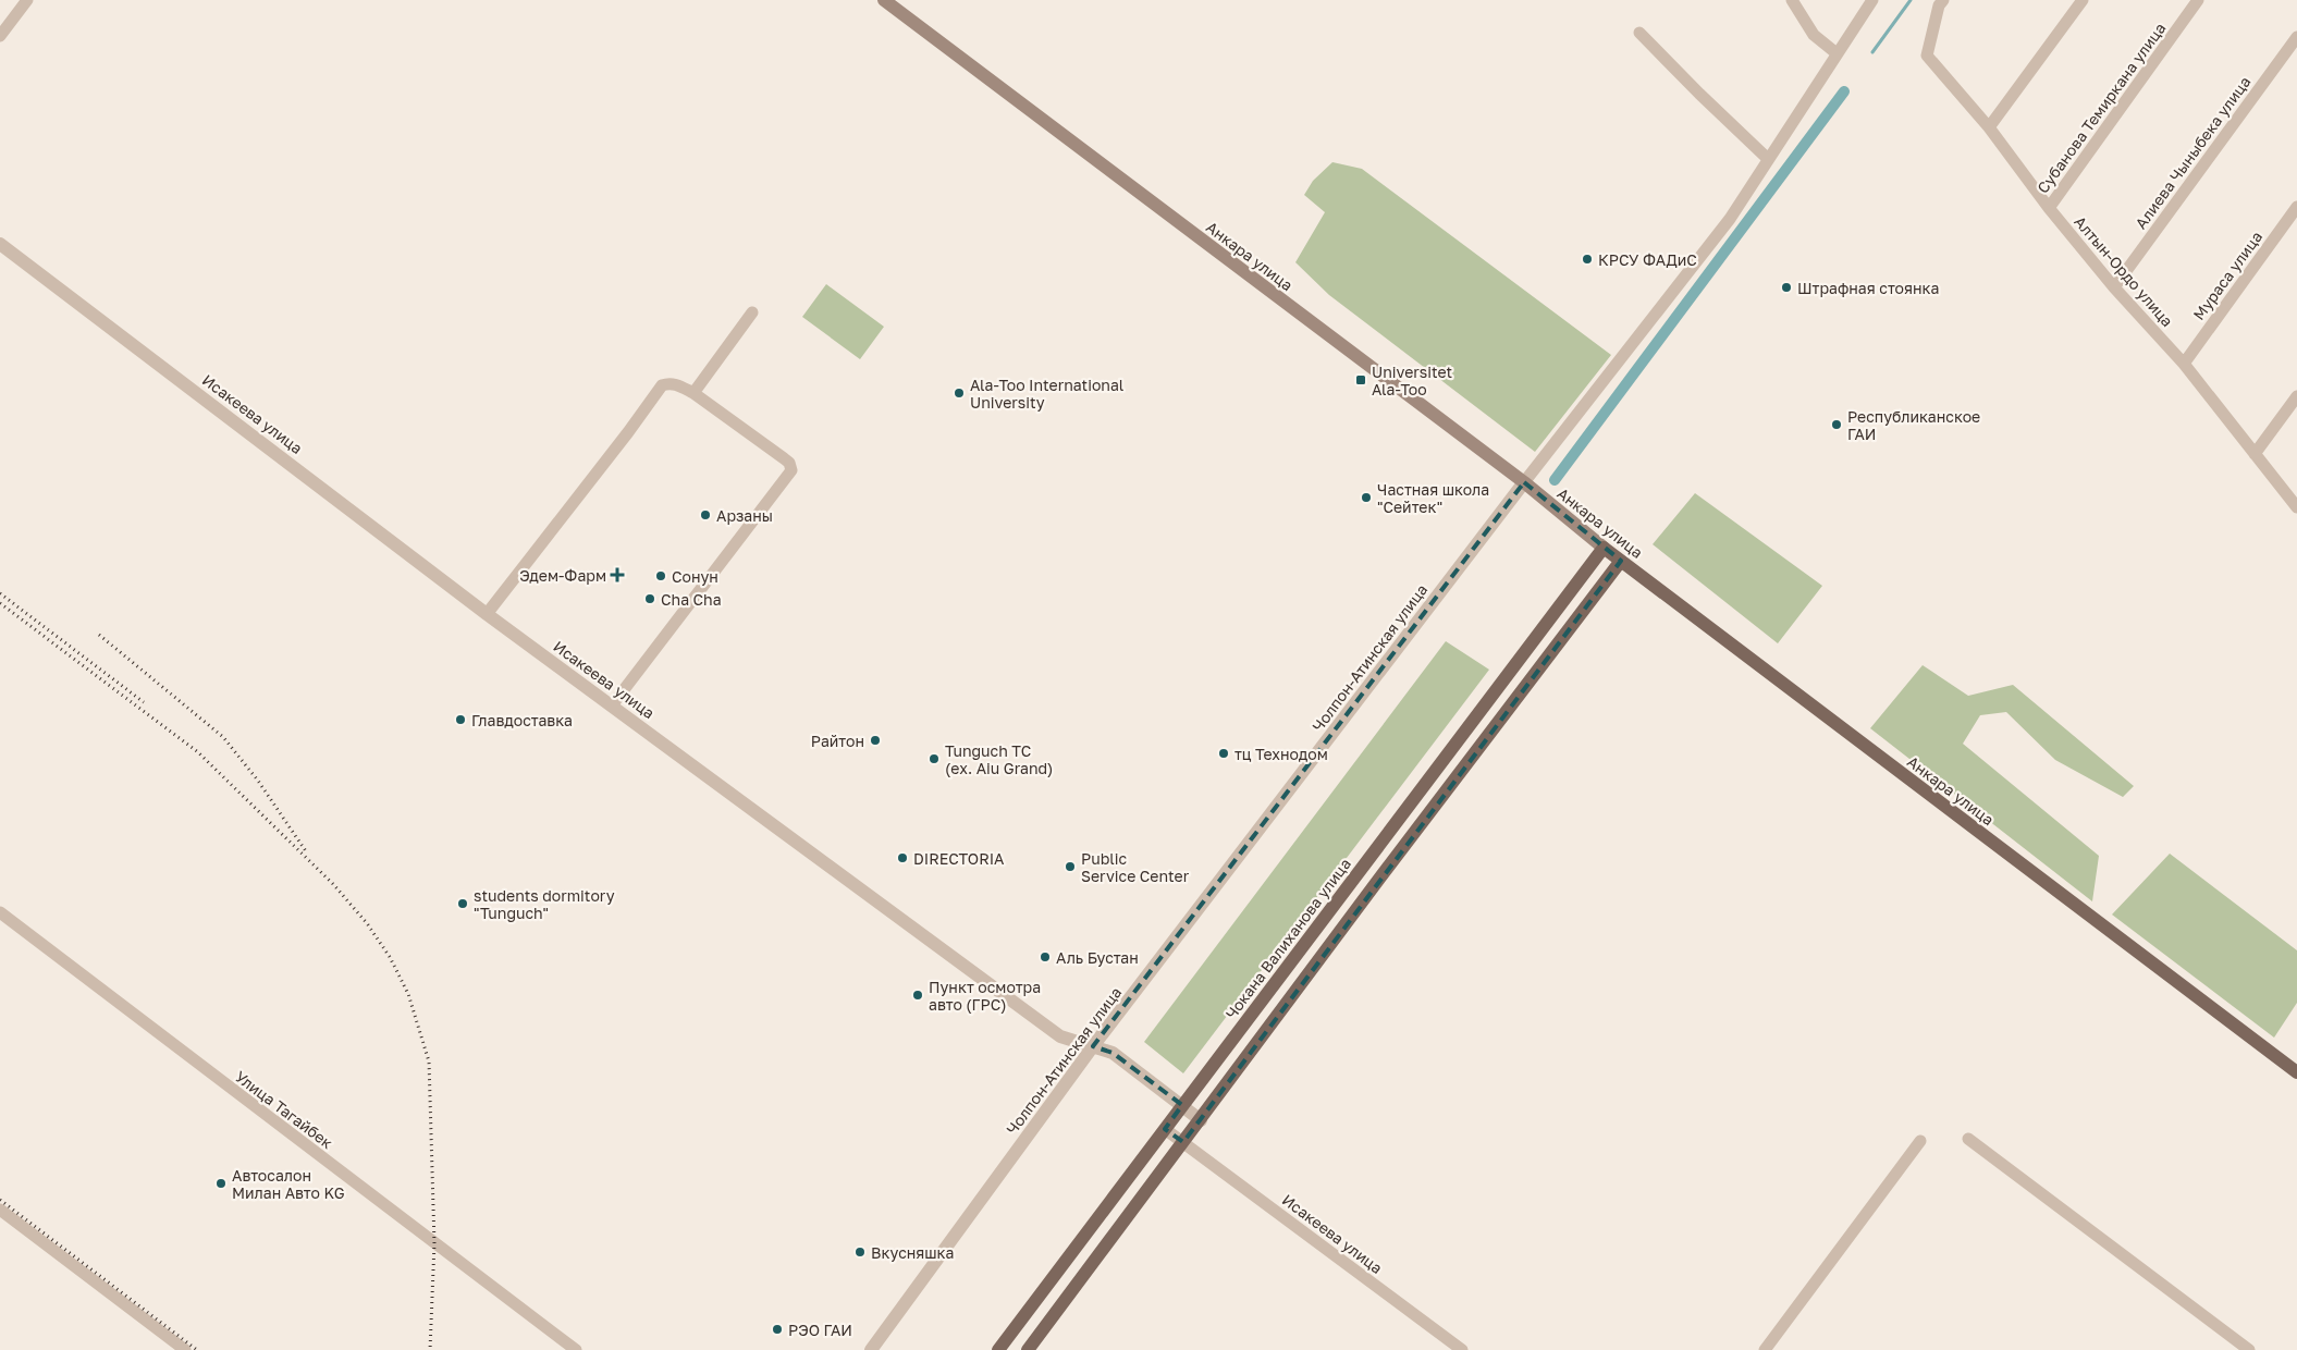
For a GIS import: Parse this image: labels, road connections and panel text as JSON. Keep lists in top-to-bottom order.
{
  "streets": {
    "main road": ["Анкара улица", "Чокана Валиханова улица"],
    "street": [
      "Субанова Темиркана улица",
      "Алиева Чыныбека улица",
      "Алтын-Ордо улица",
      "Мураса улица",
      "Исакеева улица",
      "Чолпон-Атинская улица",
      "Улица Тагайбек"
    ]
  },
  "crossings": [
    ["Субанова Темиркана улица", "Алтын-Ордо улица"],
    ["Алиева Чыныбека улица", "Алтын-Ордо улица"],
    ["Анкара улица", "Чолпон-Атинская улица"],
    ["Анкара улица", "Чокана Валиханова улица"],
    ["Алтын-Ордо улица", "Мураса улица"],
    ["Исакеева улица", "Чолпон-Атинская улица"],
    ["Исакеева улица", "Чокана Валиханова улица"]
  ],
  "places": {
    "other": [
      "КРСУ ФАДиС",
      "Штрафная стоянка",
      "Ala-Too International University",
      "Республиканское ГАИ",
      "Частная школа \"Сейтек\"",
      "Арзаны",
      "Сонун",
      "Cha Cha",
      "Главдоставка",
      "Райтон",
      "тц Технодом",
      "Tunguch TC (ex. Aiu Grand)",
      "DIRECTORIA",
      "Public Service Center",
      "students dormitory \"Tunguch\"",
      "Аль Бустан",
      "Пункт осмотра авто (ГРС)",
      "Автосалон Милан Авто KG",
      "Вкусняшка",
      "РЭО ГАИ"
    ],
    "transit": ["Universitet Ala-Too"],
    "health": ["Эдем-Фарм"]
  }
}
